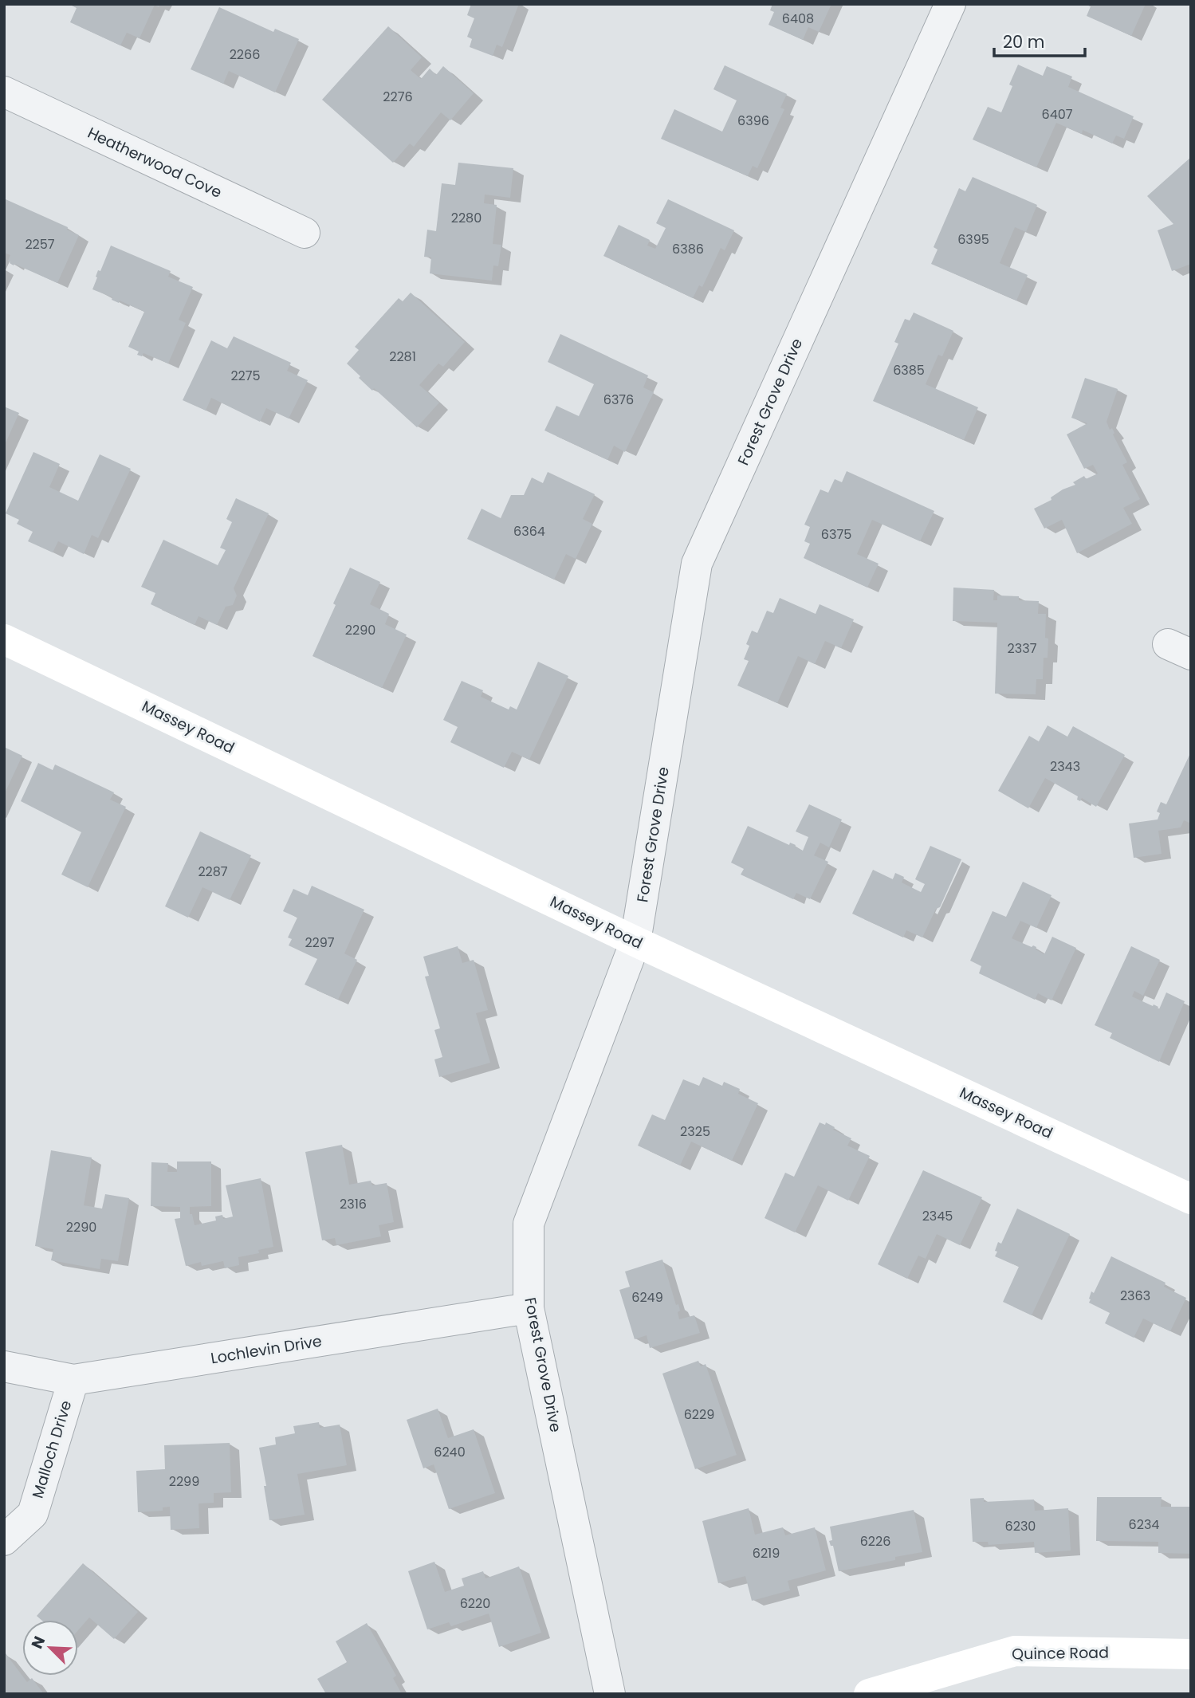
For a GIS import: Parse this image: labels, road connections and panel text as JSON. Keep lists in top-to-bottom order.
{
  "streets": {
    "street": [
      "Heatherwood Cove",
      "Forest Grove Drive",
      "Massey Road",
      "Lochlevin Drive",
      "Malloch Drive",
      "Quince Road"
    ]
  },
  "crossings": [
    ["Forest Grove Drive", "Massey Road"],
    ["Forest Grove Drive", "Lochlevin Drive"],
    ["Lochlevin Drive", "Malloch Drive"]
  ],
  "house_numbers": [
    "6408",
    "2266",
    "2276",
    "6407",
    "6396",
    "2280",
    "6395",
    "2257",
    "6386",
    "2281",
    "6385",
    "2275",
    "6376",
    "6364",
    "6375",
    "2290",
    "2337",
    "2343",
    "2287",
    "2297",
    "2325",
    "2316",
    "2345",
    "2290",
    "2363",
    "6249",
    "6229",
    "6240",
    "2299",
    "6234",
    "6230",
    "6226",
    "6219",
    "6220"
  ],
  "scale_bar": "20 m",
  "north": "top left"
}
